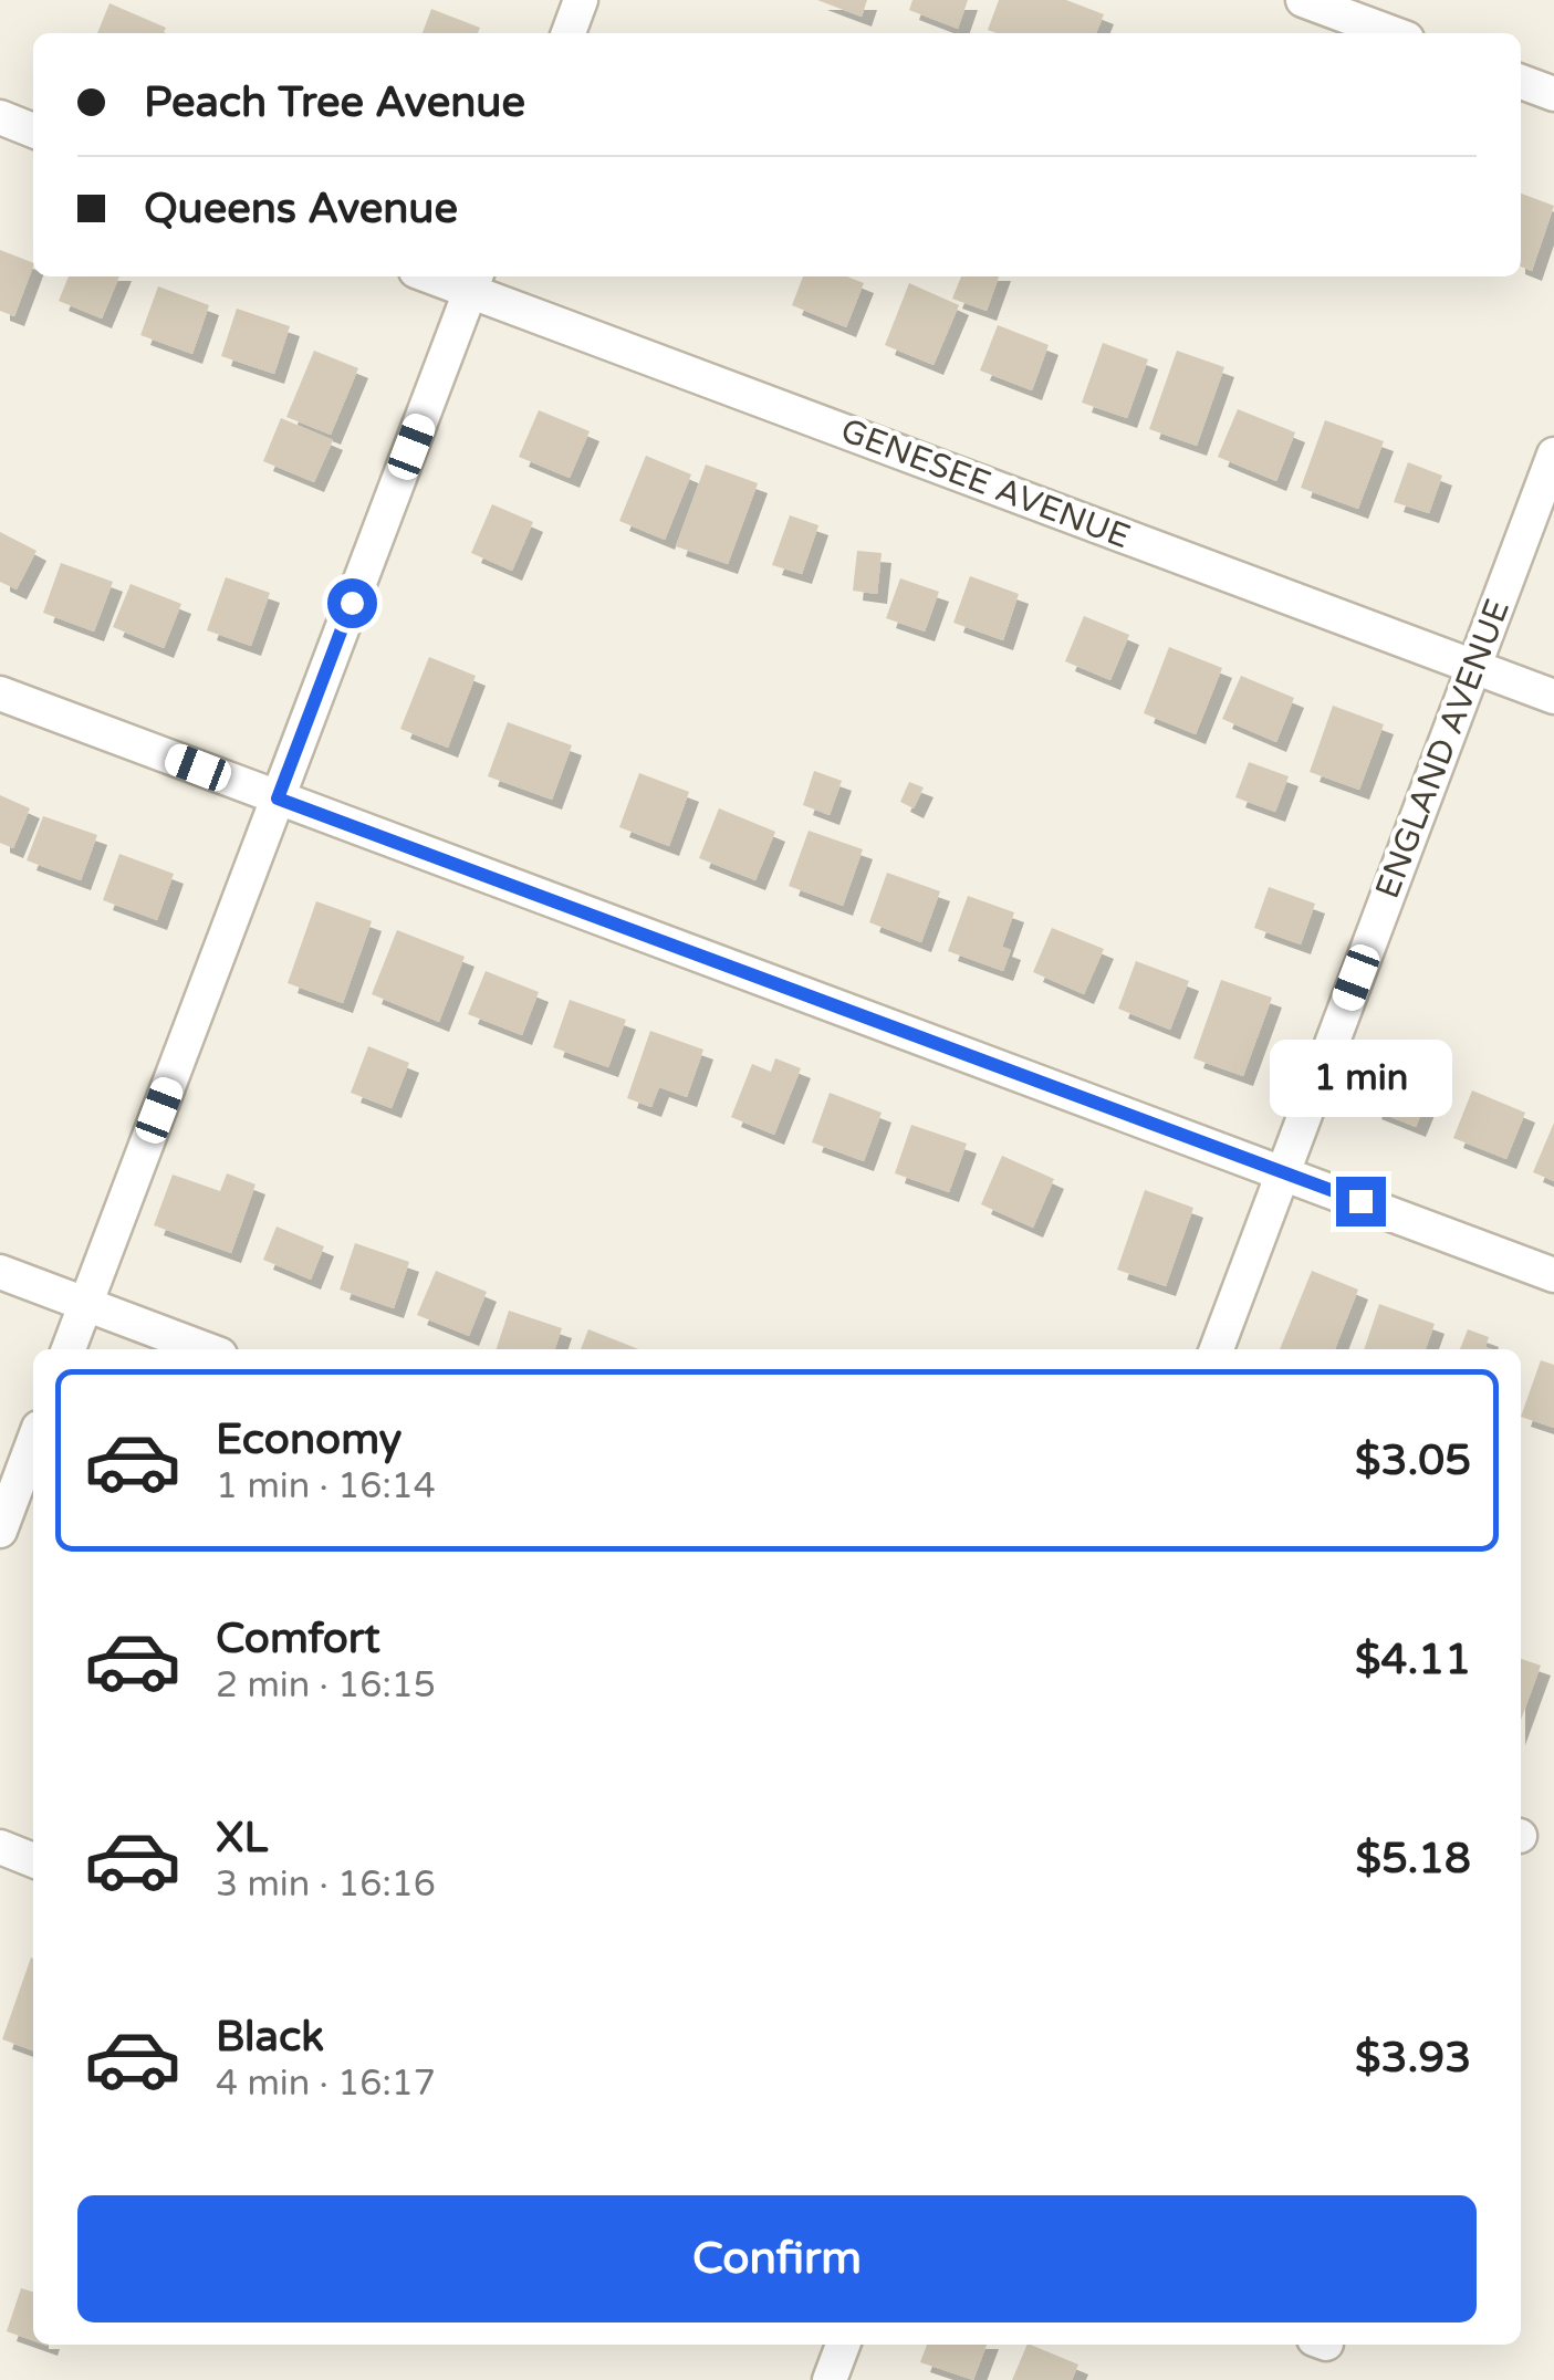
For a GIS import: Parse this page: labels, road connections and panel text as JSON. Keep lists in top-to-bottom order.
{
  "streets": {
    "street": ["GENESEE AVENUE", "ENGLAND AVENUE"]
  },
  "crossings": [
    ["GENESEE AVENUE", "ENGLAND AVENUE"]
  ],
  "page": {
    "banner": ["Peach Tree Avenue", "Queens Avenue"],
    "bubble": "1 min",
    "list": [
      {
        "name": "Economy",
        "note": "1 min · 16:14",
        "value": "$3.05"
      },
      {
        "name": "Comfort",
        "note": "2 min · 16:15",
        "value": "$4.11"
      },
      {
        "name": "XL",
        "note": "3 min · 16:16",
        "value": "$5.18"
      },
      {
        "name": "Black",
        "note": "4 min · 16:17",
        "value": "$3.93"
      }
    ],
    "buttons": "Confirm"
  }
}
